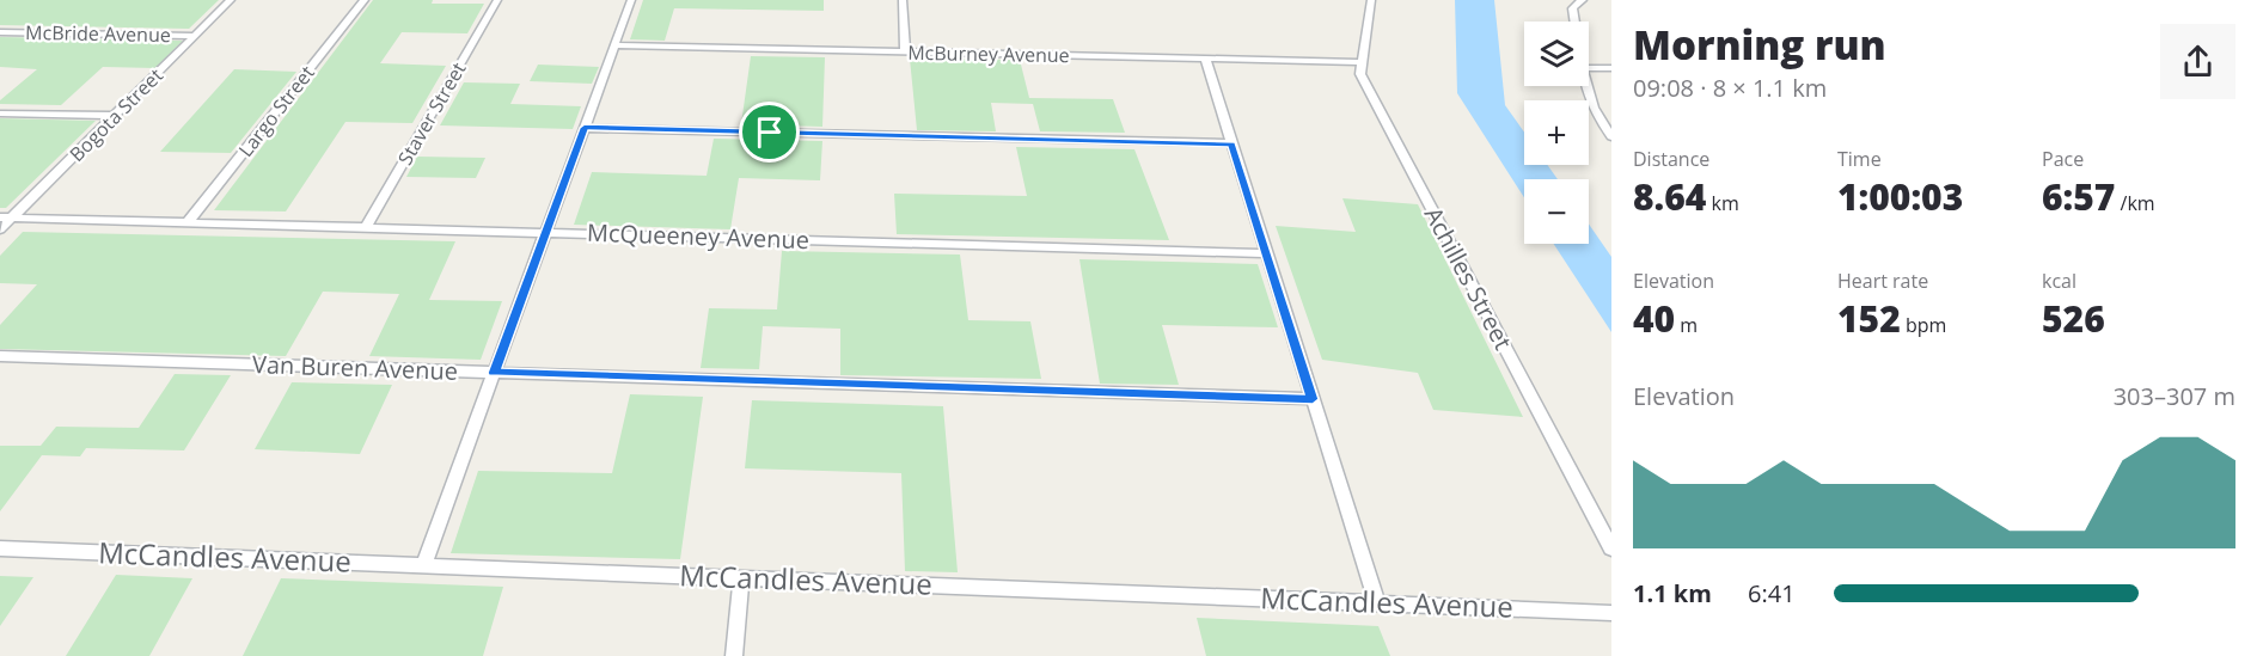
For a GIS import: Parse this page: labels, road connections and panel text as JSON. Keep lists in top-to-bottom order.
{
  "streets": {
    "street": [
      "McBride Avenue",
      "McBurney Avenue",
      "Largo Street",
      "Staver Street",
      "Bogota Street",
      "McQueeney Avenue",
      "Achilles Street",
      "Van Buren Avenue",
      "McCandles Avenue"
    ]
  },
  "crossings": [
    ["McBride Avenue", "Bogota Street"],
    ["McBurney Avenue", "Achilles Street"],
    ["Largo Street", "McQueeney Avenue"],
    ["Staver Street", "McQueeney Avenue"],
    ["Bogota Street", "McQueeney Avenue"]
  ],
  "page": {
    "heading": ["Morning run", "09:08 · 8 × 1.1 km"],
    "map_buttons": ["+", "−"],
    "stats": [
      ["Distance", "8.64 km"],
      ["Time", "1:00:03"],
      ["Pace", "6:57 /km"],
      ["Elevation", "40 m"],
      ["Heart rate", "152 bpm"],
      ["kcal", "526"]
    ],
    "chart": ["Elevation", "303–307 m"],
    "list": [
      {
        "name": "1.1 km",
        "note": "6:41"
      }
    ]
  }
}
